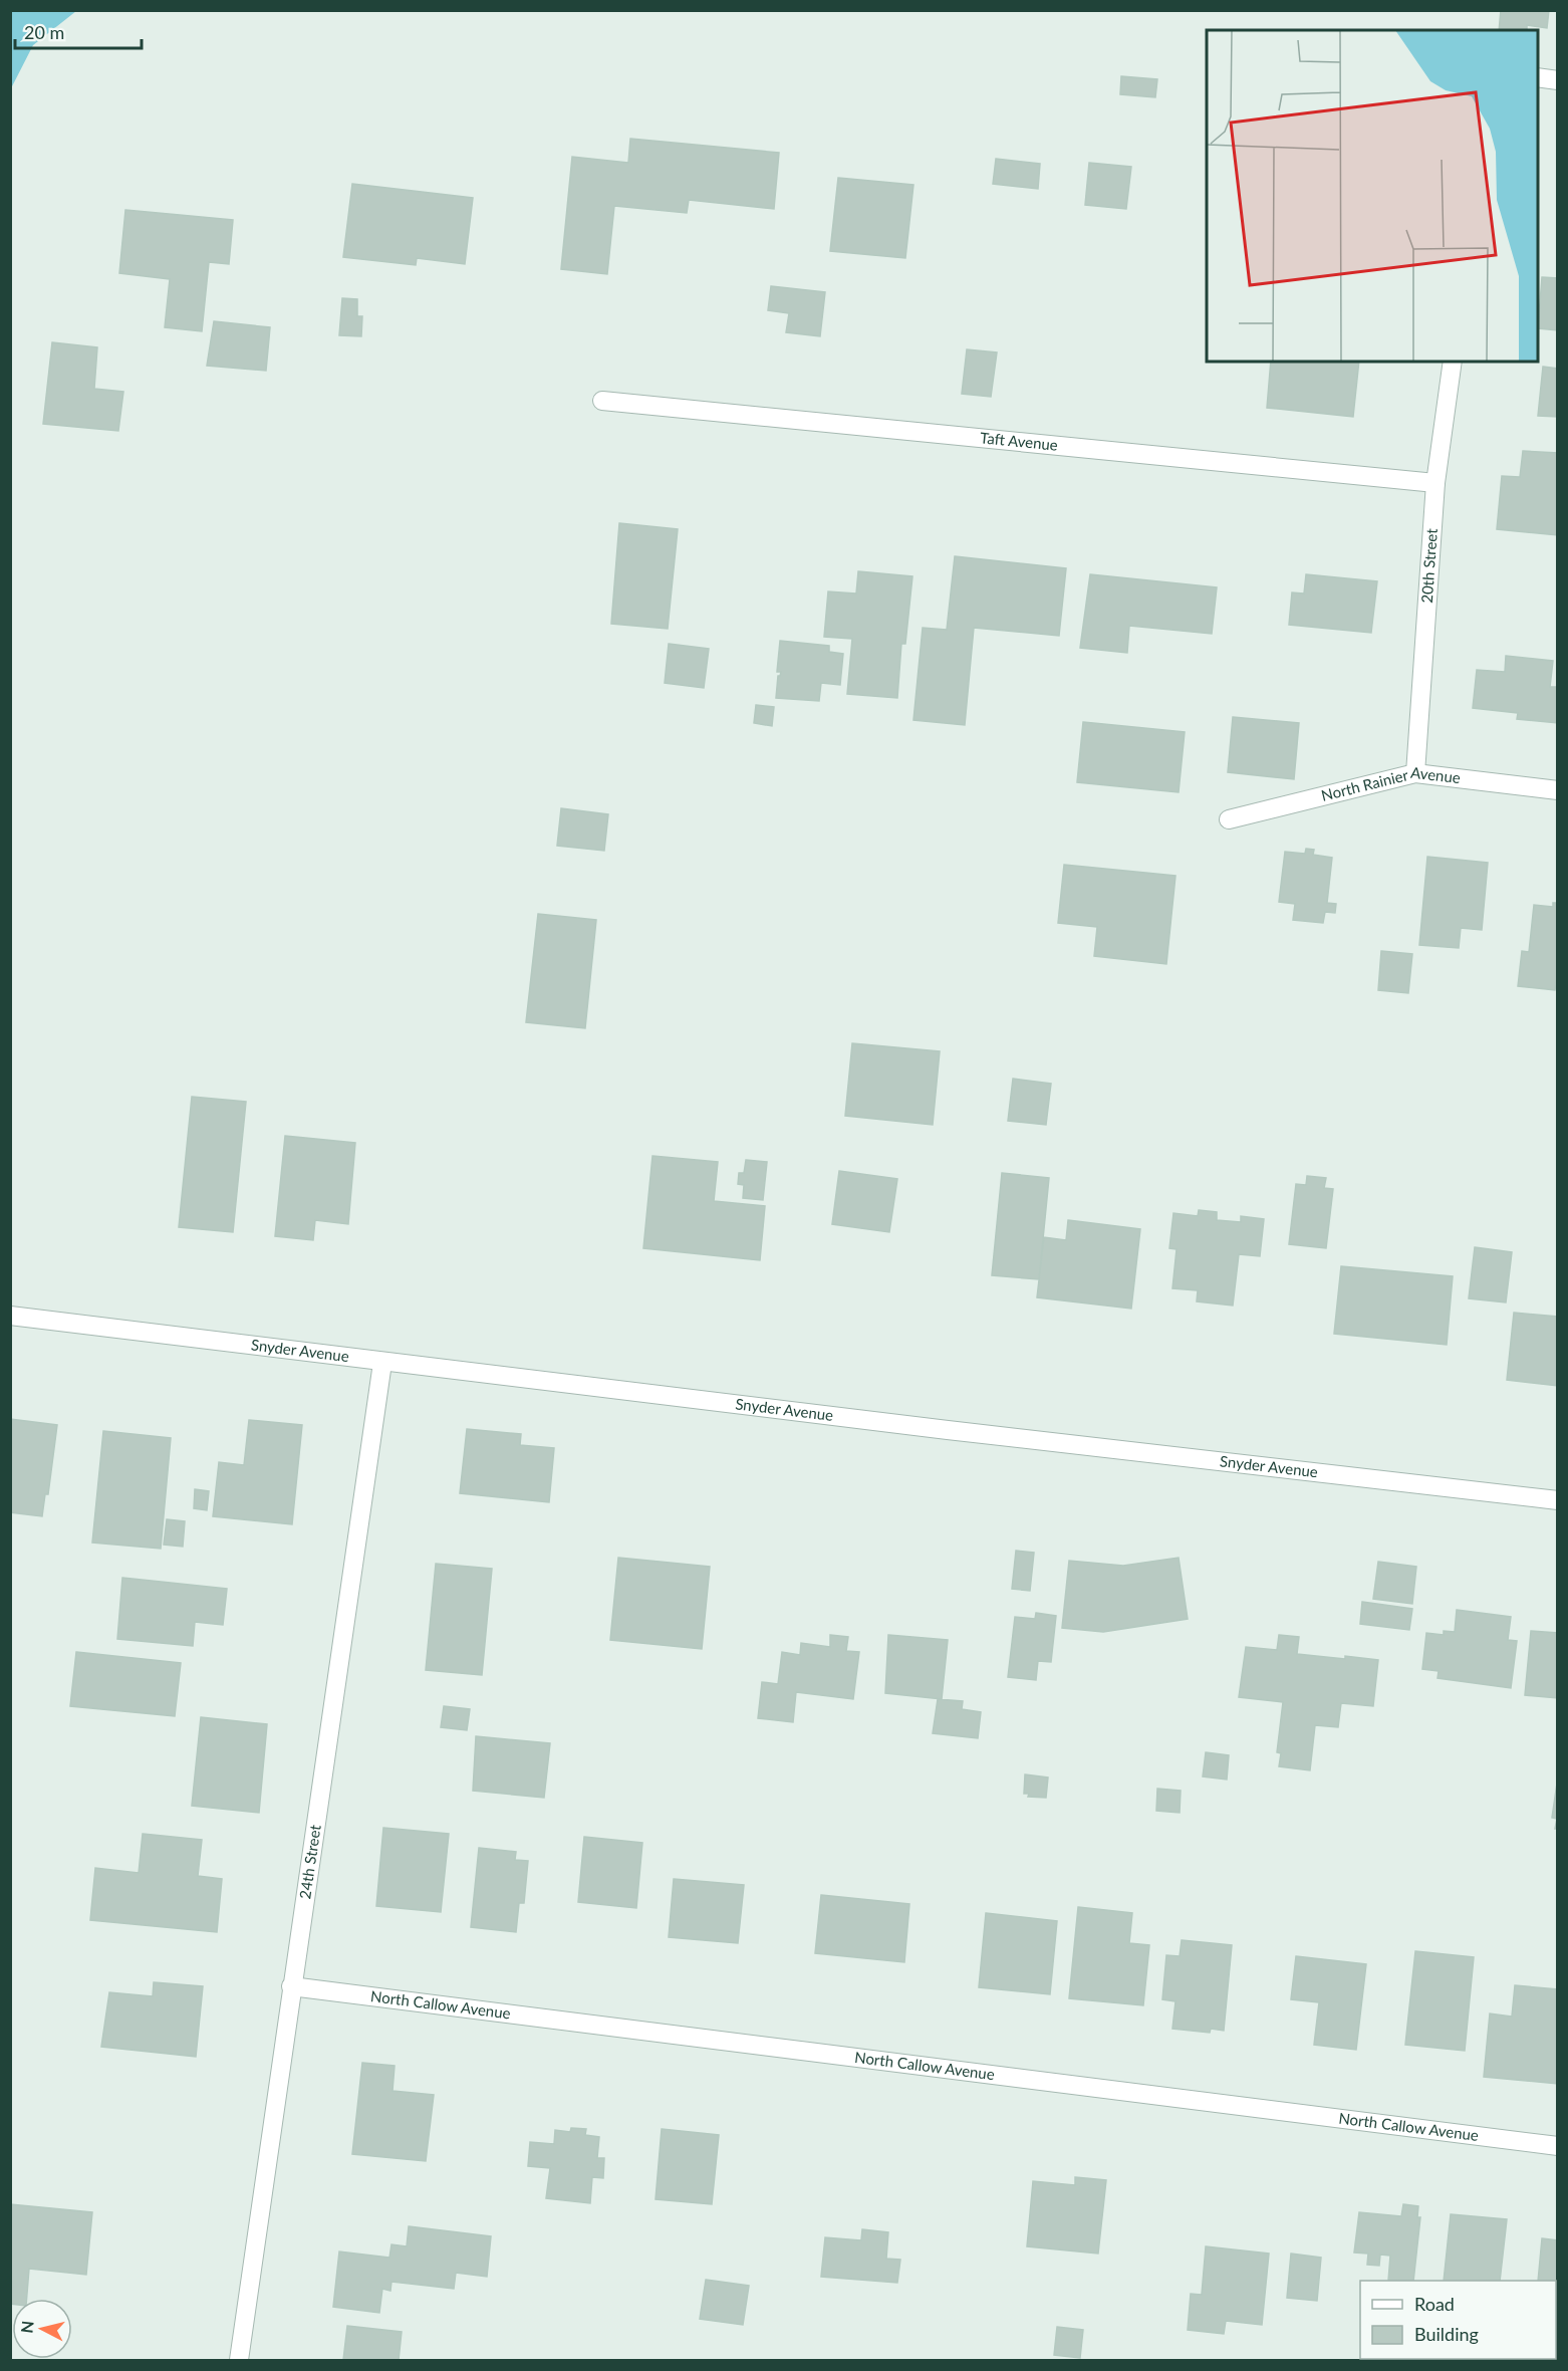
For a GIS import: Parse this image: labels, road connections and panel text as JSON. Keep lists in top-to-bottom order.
{
  "streets": {
    "street": [
      "Taft Avenue",
      "20th Street",
      "North Rainier Avenue",
      "Snyder Avenue",
      "24th Street",
      "North Callow Avenue"
    ]
  },
  "crossings": [
    ["Taft Avenue", "20th Street"],
    ["20th Street", "North Rainier Avenue"],
    ["Snyder Avenue", "24th Street"],
    ["24th Street", "North Callow Avenue"]
  ],
  "legend": ["Road", "Building"],
  "scale_bar": "20 m",
  "north": "left"
}
